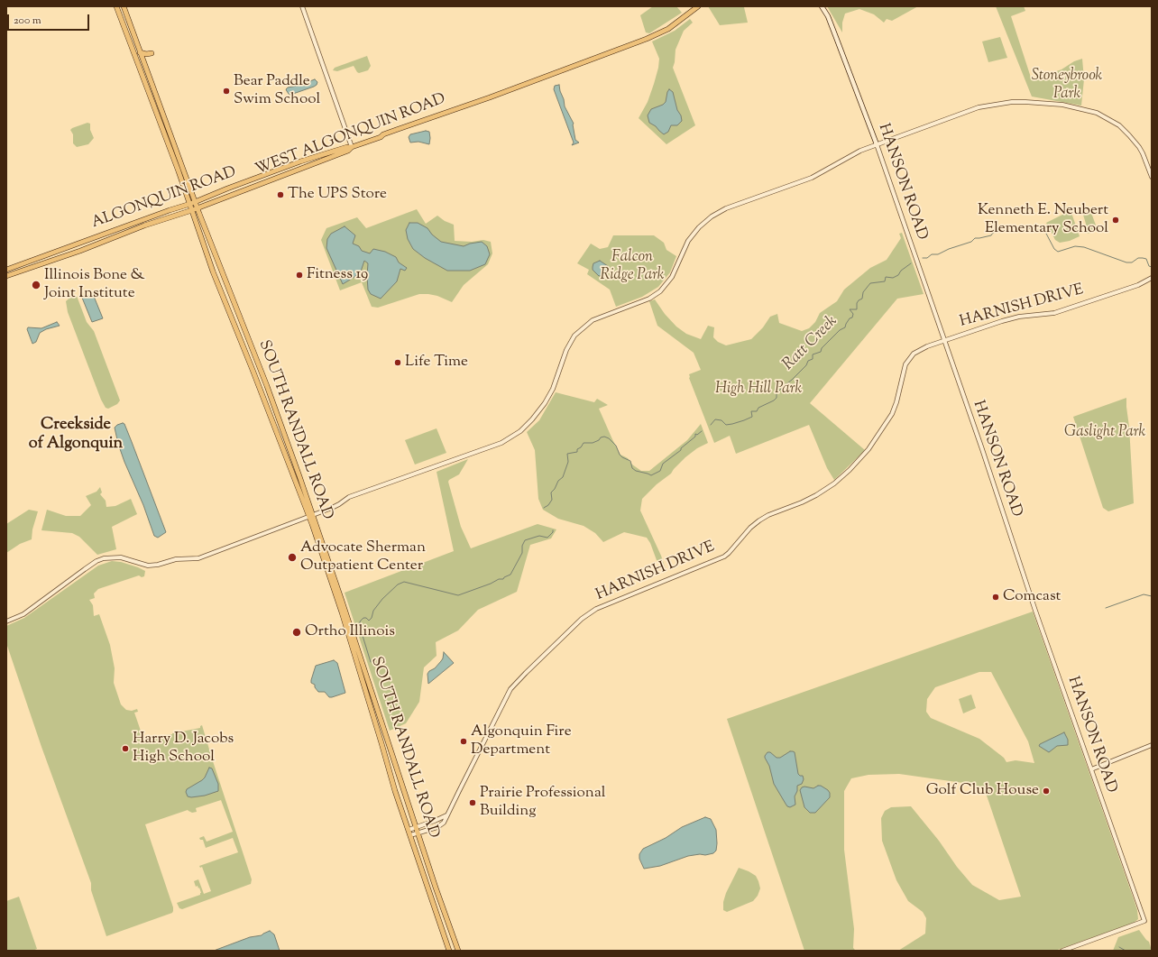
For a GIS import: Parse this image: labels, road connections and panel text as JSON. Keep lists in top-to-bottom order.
{
  "streets": {
    "main road": [
      "WEST ALGONQUIN ROAD",
      "HANSON ROAD",
      "ALGONQUIN ROAD",
      "SOUTH RANDALL ROAD"
    ],
    "street": ["HARNISH DRIVE"]
  },
  "crossings": [
    ["WEST ALGONQUIN ROAD", "ALGONQUIN ROAD"],
    ["WEST ALGONQUIN ROAD", "SOUTH RANDALL ROAD"],
    ["HANSON ROAD", "HARNISH DRIVE"],
    ["ALGONQUIN ROAD", "SOUTH RANDALL ROAD"],
    ["HARNISH DRIVE", "SOUTH RANDALL ROAD"]
  ],
  "districts": ["Creekside of Algonquin"],
  "water": ["Ratt Creek"],
  "parks": [
    "Stoneybrook Park",
    "Falcon Ridge Park",
    "High Hill Park",
    "Gaslight Park"
  ],
  "places": [
    "Bear Paddle Swim School",
    "The UPS Store",
    "Kenneth E. Neubert Elementary School",
    "Fitness 19",
    "Illinois Bone & Joint Institute",
    "Life Time",
    "Advocate Sherman Outpatient Center",
    "Comcast",
    "Ortho Illinois",
    "Algonquin Fire Department",
    "Harry D. Jacobs High School",
    "Golf Club House",
    "Prairie Professional Building"
  ],
  "scale_bar": "200 m"
}
